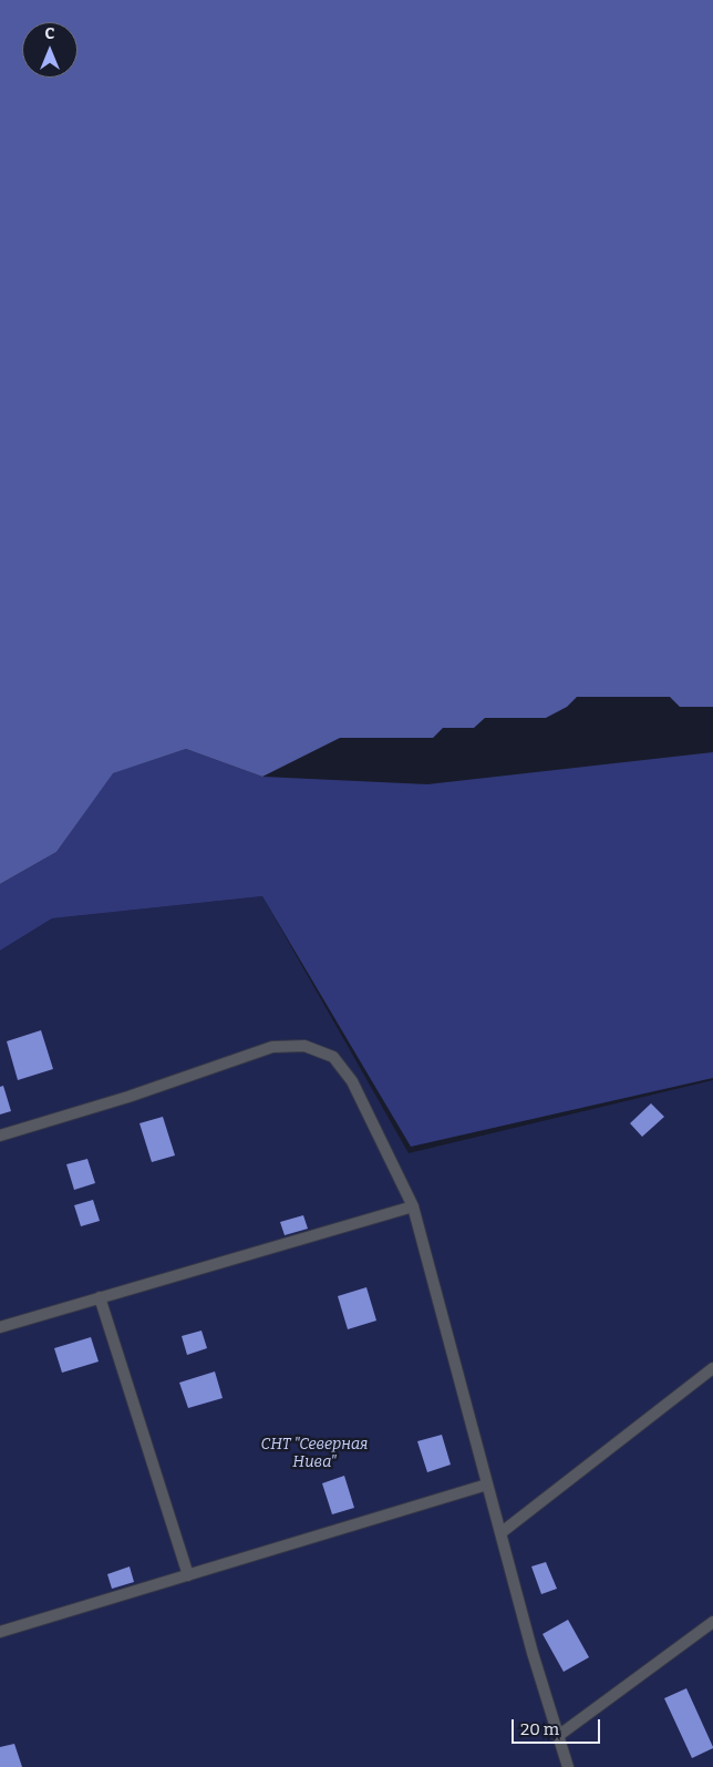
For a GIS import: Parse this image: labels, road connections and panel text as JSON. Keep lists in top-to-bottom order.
{
  "parks": ["СНТ \"Северная Нива\""],
  "scale_bar": "20 m",
  "north": "top"
}
